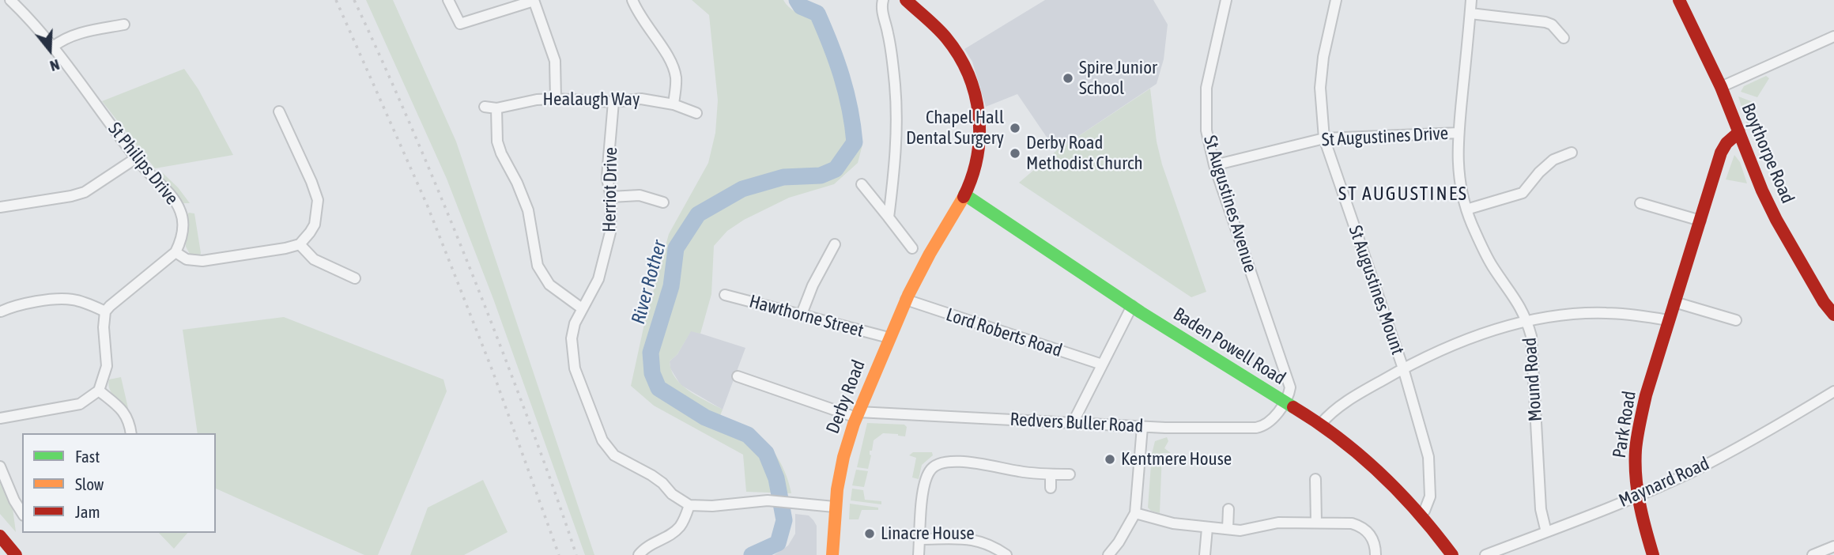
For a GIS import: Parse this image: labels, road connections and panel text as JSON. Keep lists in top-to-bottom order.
{
  "streets": {
    "main road": [
      "Boythorpe Road",
      "Baden Powell Road",
      "Derby Road",
      "Park Road"
    ],
    "street": [
      "Healaugh Way",
      "St Augustines Drive",
      "St Philips Drive",
      "Herriot Drive",
      "St Augustines Avenue",
      "St Augustines Mount",
      "Hawthorne Street",
      "Lord Roberts Road",
      "Mound Road",
      "Redvers Buller Road",
      "Maynard Road"
    ]
  },
  "crossings": [
    ["Healaugh Way", "Herriot Drive"],
    ["St Augustines Drive", "St Augustines Avenue"],
    ["St Augustines Drive", "St Augustines Mount"],
    ["St Augustines Drive", "Mound Road"],
    ["Boythorpe Road", "Park Road"],
    ["St Augustines Avenue", "Baden Powell Road"],
    ["St Augustines Avenue", "Redvers Buller Road"],
    ["St Augustines Mount", "Baden Powell Road"],
    ["Hawthorne Street", "Derby Road"],
    ["Lord Roberts Road", "Derby Road"],
    ["Baden Powell Road", "Derby Road"],
    ["Baden Powell Road", "Redvers Buller Road"],
    ["Mound Road", "Maynard Road"],
    ["Derby Road", "Redvers Buller Road"],
    ["Park Road", "Maynard Road"]
  ],
  "districts": ["ST AUGUSTINES"],
  "water": ["River Rother"],
  "places": [
    "Spire Junior School",
    "Chapel Hall Dental Surgery",
    "Derby Road Methodist Church",
    "Kentmere House",
    "Linacre House"
  ],
  "legend": ["Fast", "Slow", "Jam"],
  "north": "bottom"
}
